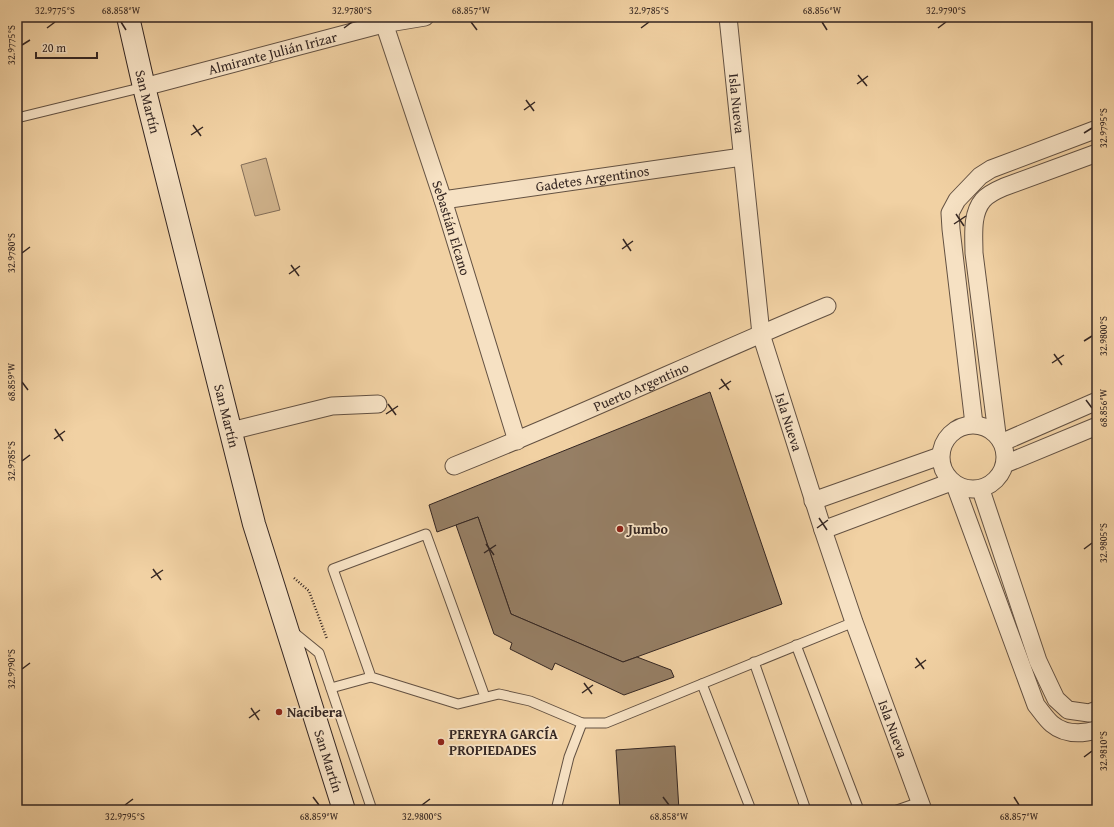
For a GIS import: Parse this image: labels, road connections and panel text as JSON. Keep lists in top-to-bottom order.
{
  "streets": {
    "main road": ["San Martín"],
    "street": [
      "Almirante Julián Irizar",
      "Isla Nueva",
      "Gadetes Argentinos",
      "Sebastián Elcano",
      "Puerto Argentino"
    ]
  },
  "crossings": [
    ["Almirante Julián Irizar", "San Martín"],
    ["Almirante Julián Irizar", "Sebastián Elcano"],
    ["Isla Nueva", "Gadetes Argentinos"],
    ["Isla Nueva", "Puerto Argentino"],
    ["Gadetes Argentinos", "Sebastián Elcano"],
    ["Sebastián Elcano", "Puerto Argentino"]
  ],
  "places": ["Jumbo", "Nacibera", "PEREYRA GARCÍA PROPIEDADES"],
  "scale_bar": "20 m",
  "coordinates": [
    "32.9775°S",
    "68.858°W",
    "32.9780°S",
    "68.857°W",
    "32.9785°S",
    "68.856°W",
    "32.9790°S",
    "32.9795°S",
    "32.9800°S",
    "68.859°W",
    "32.9805°S",
    "32.9810°S"
  ]
}
